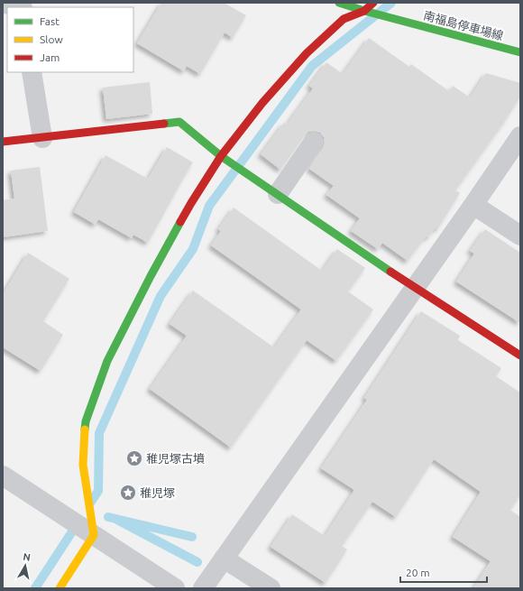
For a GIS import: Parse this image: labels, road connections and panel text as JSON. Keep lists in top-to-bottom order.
{
  "streets": {
    "street": ["南福島停車場線"]
  },
  "places": {
    "place": ["稚児塚古墳", "稚児塚"]
  },
  "legend": ["Fast", "Slow", "Jam"],
  "scale_bar": "20 m",
  "north": "top"
}
